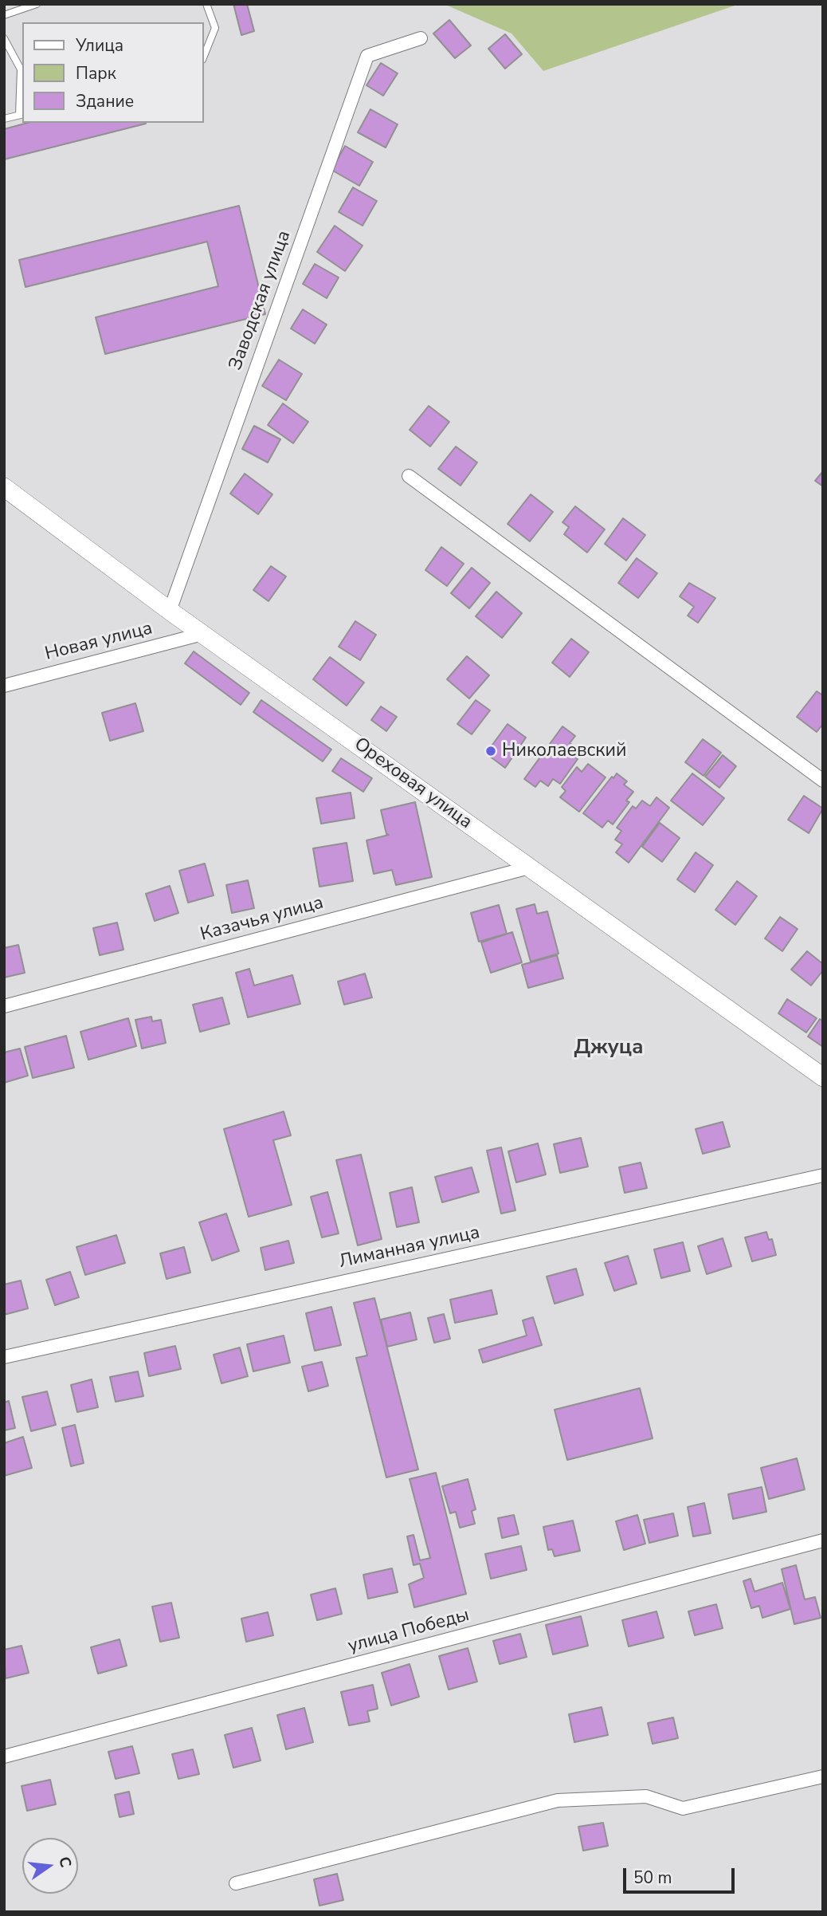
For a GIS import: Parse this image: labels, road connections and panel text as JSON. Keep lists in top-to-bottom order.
{
  "streets": {
    "main road": ["Ореховая улица"],
    "street": [
      "Заводская улица",
      "Новая улица",
      "Казачья улица",
      "Лиманная улица",
      "улица Победы"
    ]
  },
  "crossings": [
    ["Заводская улица", "Ореховая улица"],
    ["Новая улица", "Ореховая улица"],
    ["Ореховая улица", "Казачья улица"]
  ],
  "districts": ["Джуца"],
  "places": ["Николаевский"],
  "legend": ["Улица", "Парк", "Здание"],
  "scale_bar": "50 m",
  "north": "right"
}
